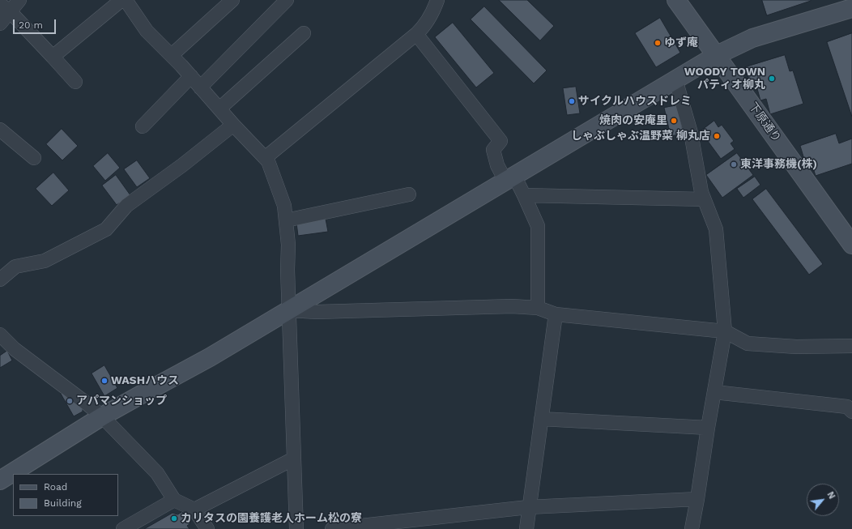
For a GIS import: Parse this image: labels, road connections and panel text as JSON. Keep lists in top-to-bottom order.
{
  "streets": {
    "street": ["下原通り"]
  },
  "places": [
    "ゆず庵",
    "WOODY TOWN パティオ柳丸",
    "サイクルハウスドレミ",
    "焼肉の安庵里",
    "しゃぶしゃぶ温野菜 柳丸店",
    "東洋事務機(株)",
    "WASHハウス",
    "アパマンショップ",
    "カリタスの園養護老人ホーム松の寮"
  ],
  "legend": ["Road", "Building"],
  "scale_bar": "20 m",
  "north": "top right"
}
